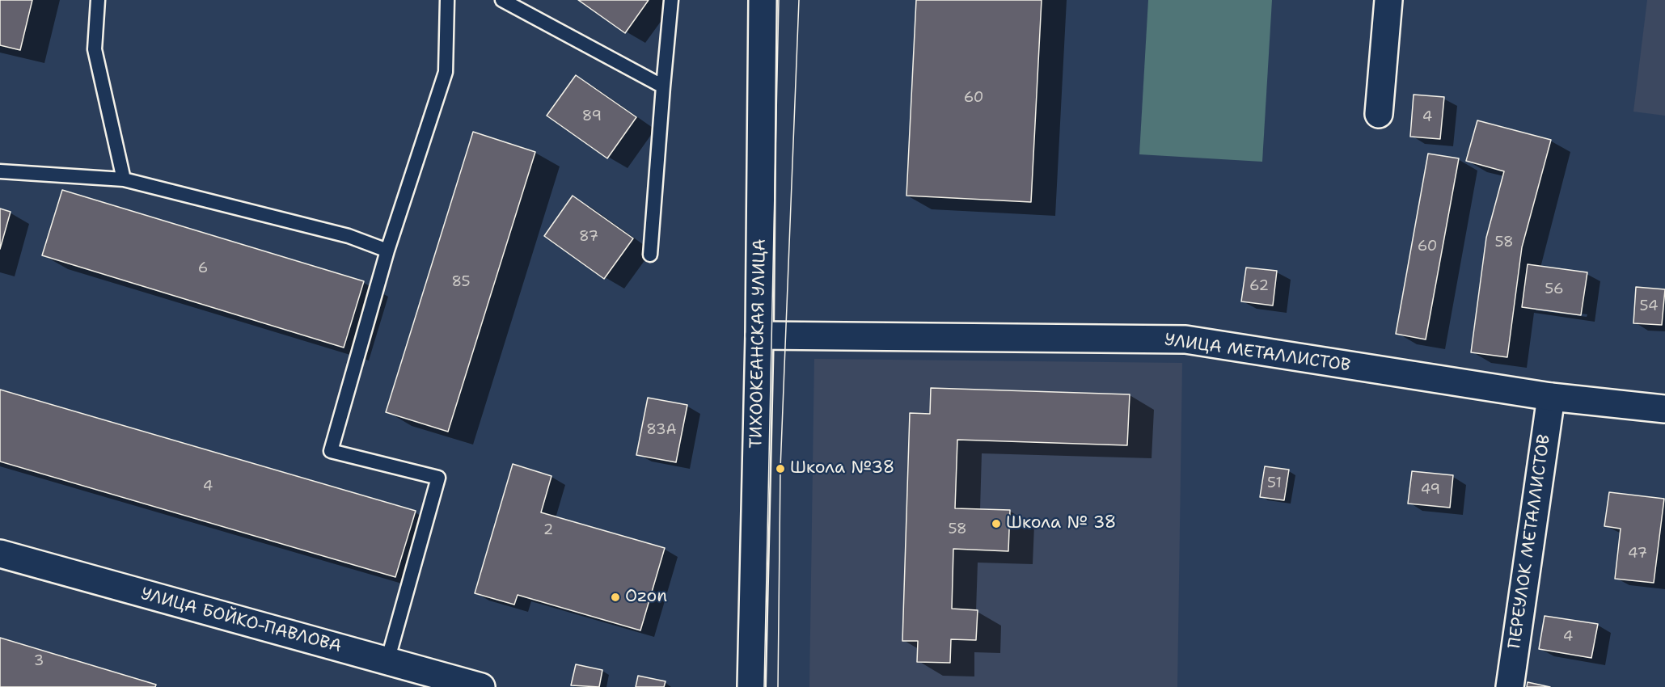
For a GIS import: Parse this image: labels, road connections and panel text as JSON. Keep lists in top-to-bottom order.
{
  "streets": {
    "street": [
      "ТИХООКЕАНСКАЯ УЛИЦА",
      "УЛИЦА МЕТАЛЛИСТОВ",
      "ПЕРЕУЛОК МЕТАЛЛИСТОВ",
      "УЛИЦА БОЙКО-ПАВЛОВА"
    ]
  },
  "crossings": [
    ["ТИХООКЕАНСКАЯ УЛИЦА", "УЛИЦА МЕТАЛЛИСТОВ"],
    ["УЛИЦА МЕТАЛЛИСТОВ", "ПЕРЕУЛОК МЕТАЛЛИСТОВ"]
  ],
  "places": ["Школа №38", "Школа № 38", "Ozon"],
  "house_numbers": [
    "60",
    "89",
    "4",
    "87",
    "58",
    "60",
    "6",
    "85",
    "62",
    "56",
    "54",
    "83А",
    "51",
    "4",
    "49",
    "58",
    "2",
    "47",
    "4",
    "3"
  ]
}
